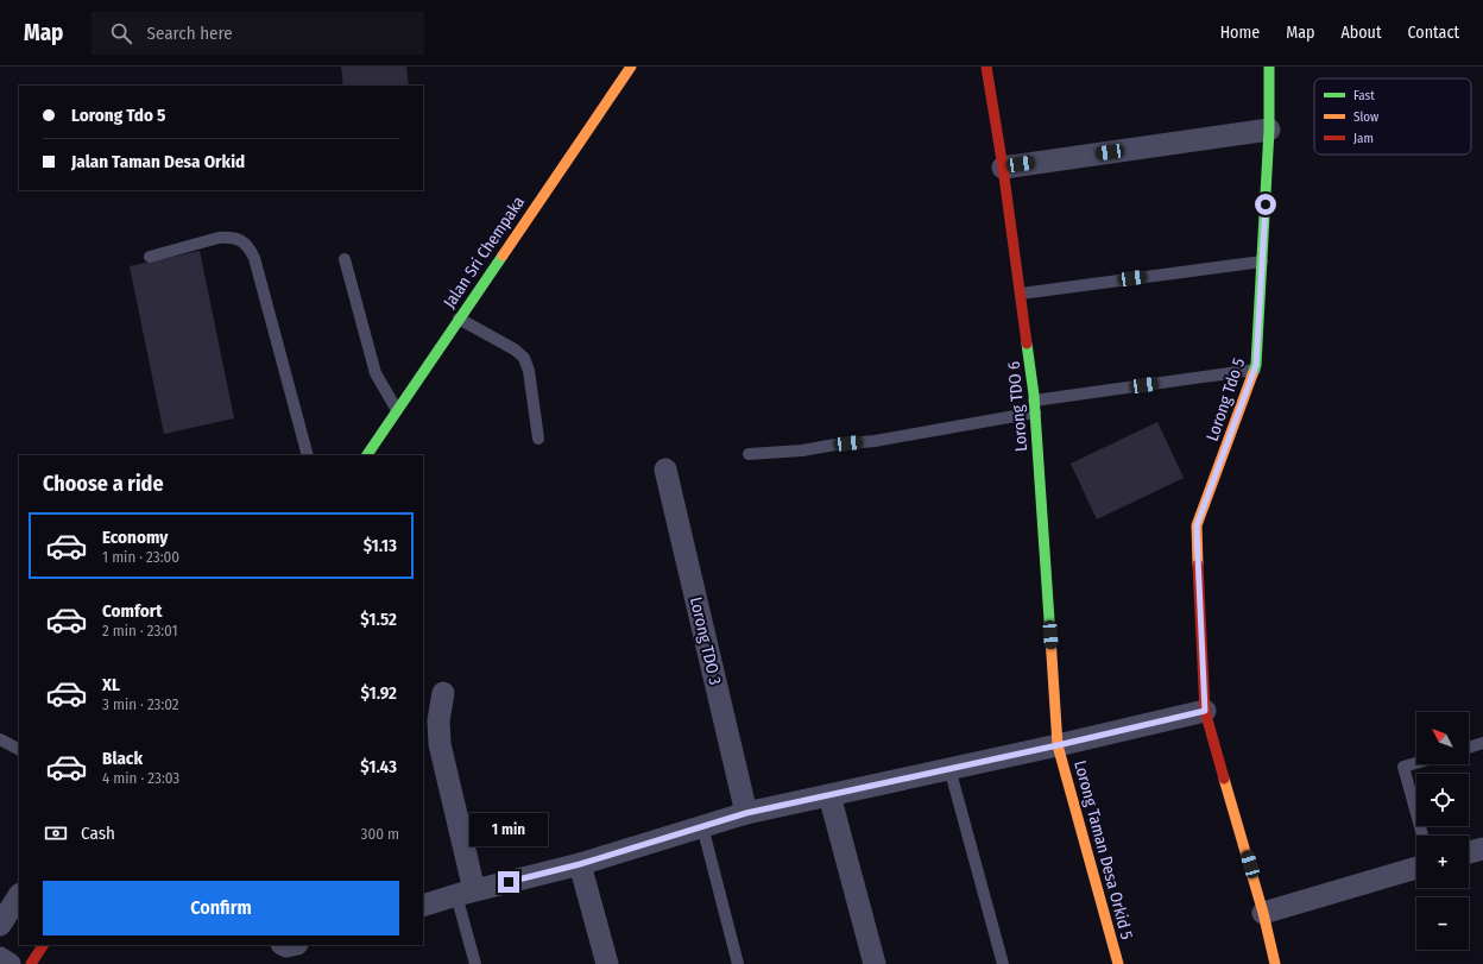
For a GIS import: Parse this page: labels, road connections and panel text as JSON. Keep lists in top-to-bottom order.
{
  "streets": {
    "street": [
      "Jalan Sri Chempaka",
      "Lorong Tdo 5",
      "Lorong TDO 6",
      "Lorong TDO 3",
      "Lorong Taman Desa Orkid 5"
    ]
  },
  "crossings": [
    ["Lorong TDO 6", "Lorong Taman Desa Orkid 5"]
  ],
  "legend": ["Fast", "Slow", "Jam"],
  "north": "top left",
  "page": {
    "header": "Map",
    "search": "Search here",
    "nav": [
      "Home",
      "Map",
      "About",
      "Contact"
    ],
    "banner": ["Lorong Tdo 5", "Jalan Taman Desa Orkid"],
    "heading": "Choose a ride",
    "list": [
      {
        "name": "Economy",
        "note": "1 min · 23:00",
        "value": "$1.13"
      },
      {
        "name": "Comfort",
        "note": "2 min · 23:01",
        "value": "$1.52"
      },
      {
        "name": "XL",
        "note": "3 min · 23:02",
        "value": "$1.92"
      },
      {
        "name": "Black",
        "note": "4 min · 23:03",
        "value": "$1.43"
      }
    ],
    "map_buttons": ["+", "−"],
    "pay": ["Cash", "300 m"],
    "bubble": "1 min",
    "buttons": "Confirm"
  }
}
